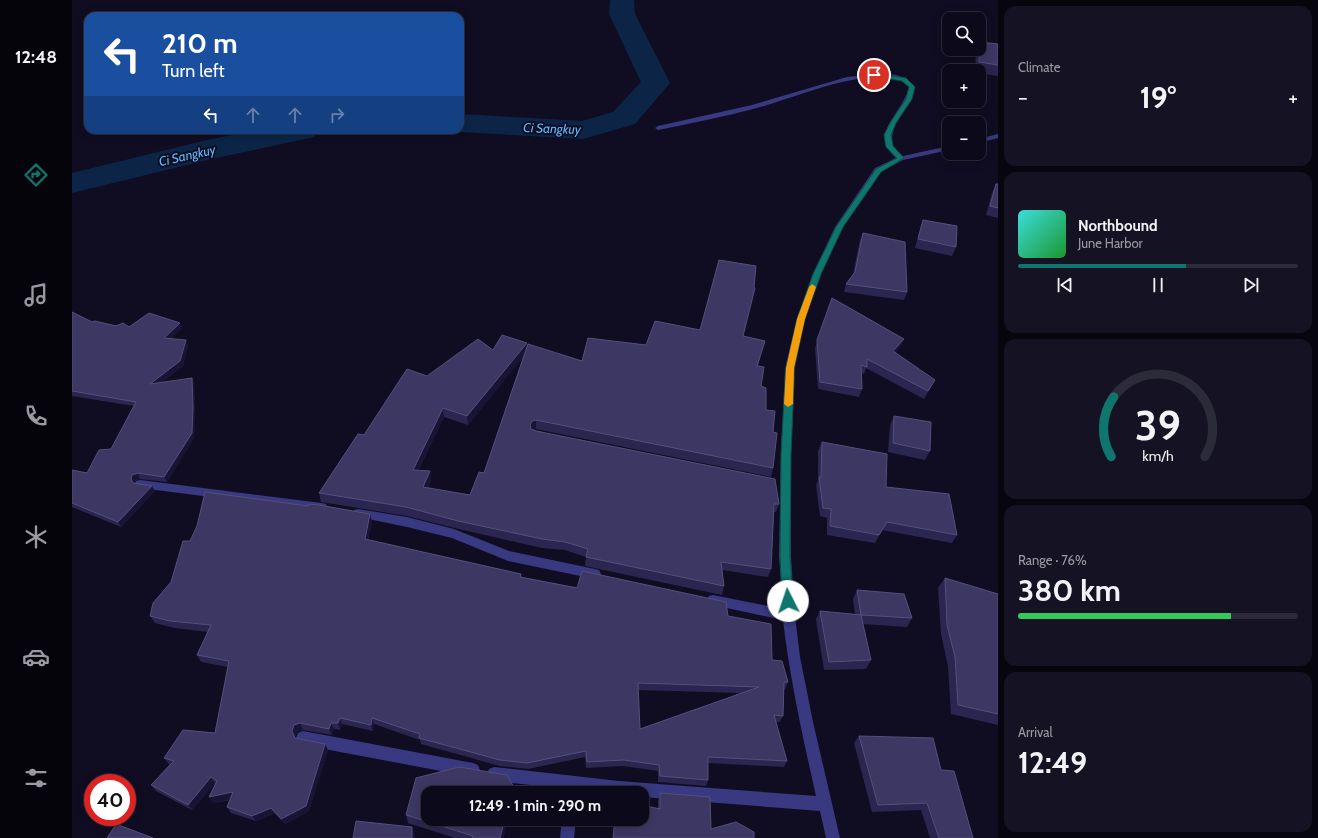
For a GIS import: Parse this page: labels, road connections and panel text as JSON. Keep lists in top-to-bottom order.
{
  "water": ["Ci Sangkuy"],
  "page": {
    "tabs": "12:48",
    "tile": [
      "Climate",
      ["Range · 76%", "380 km"],
      ["Arrival", "12:49"]
    ],
    "map_buttons": ["+", "−"],
    "turn": ["210 m", "Turn left"],
    "heat": ["−", "19°", "+"],
    "song": ["Northbound", "June Harbor"],
    "limit": "40",
    "trip": "12:49 · 1 min · 290 m",
    "gauge": ["39", "km/h"]
  }
}
